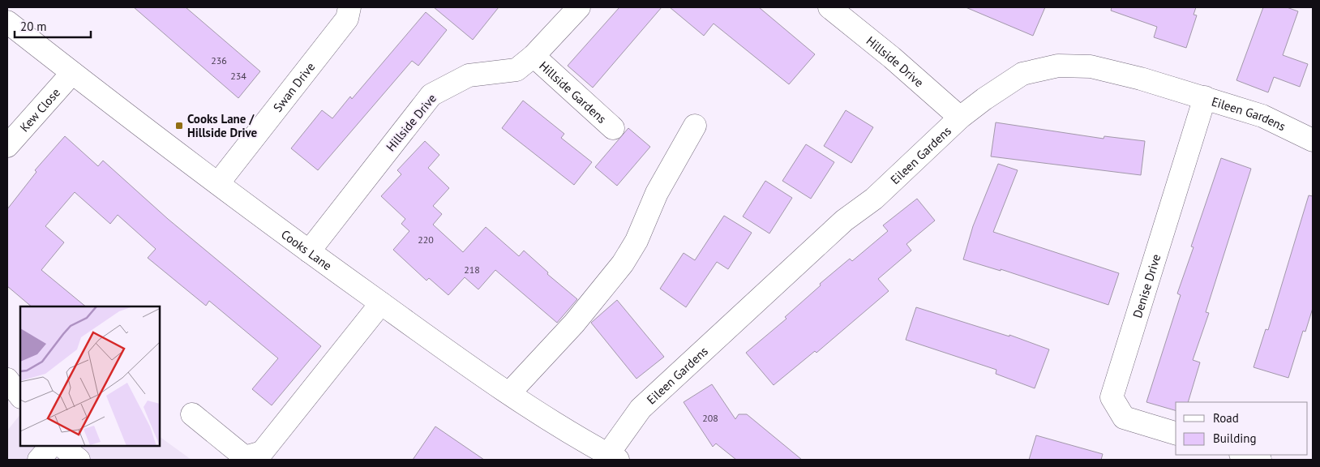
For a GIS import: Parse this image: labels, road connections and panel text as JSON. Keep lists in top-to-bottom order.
{
  "streets": {
    "street": [
      "Hillside Drive",
      "Swan Drive",
      "Hillside Gardens",
      "Kew Close",
      "Eileen Gardens",
      "Cooks Lane",
      "Denise Drive"
    ]
  },
  "crossings": [
    ["Hillside Drive", "Hillside Gardens"],
    ["Hillside Drive", "Eileen Gardens"],
    ["Hillside Drive", "Cooks Lane"],
    ["Swan Drive", "Cooks Lane"],
    ["Kew Close", "Cooks Lane"],
    ["Eileen Gardens", "Cooks Lane"],
    ["Eileen Gardens", "Denise Drive"]
  ],
  "places": {
    "transit": ["Cooks Lane / Hillside Drive"]
  },
  "house_numbers": [
    "236",
    "234",
    "220",
    "218",
    "208"
  ],
  "legend": ["Road", "Building"],
  "scale_bar": "20 m"
}
